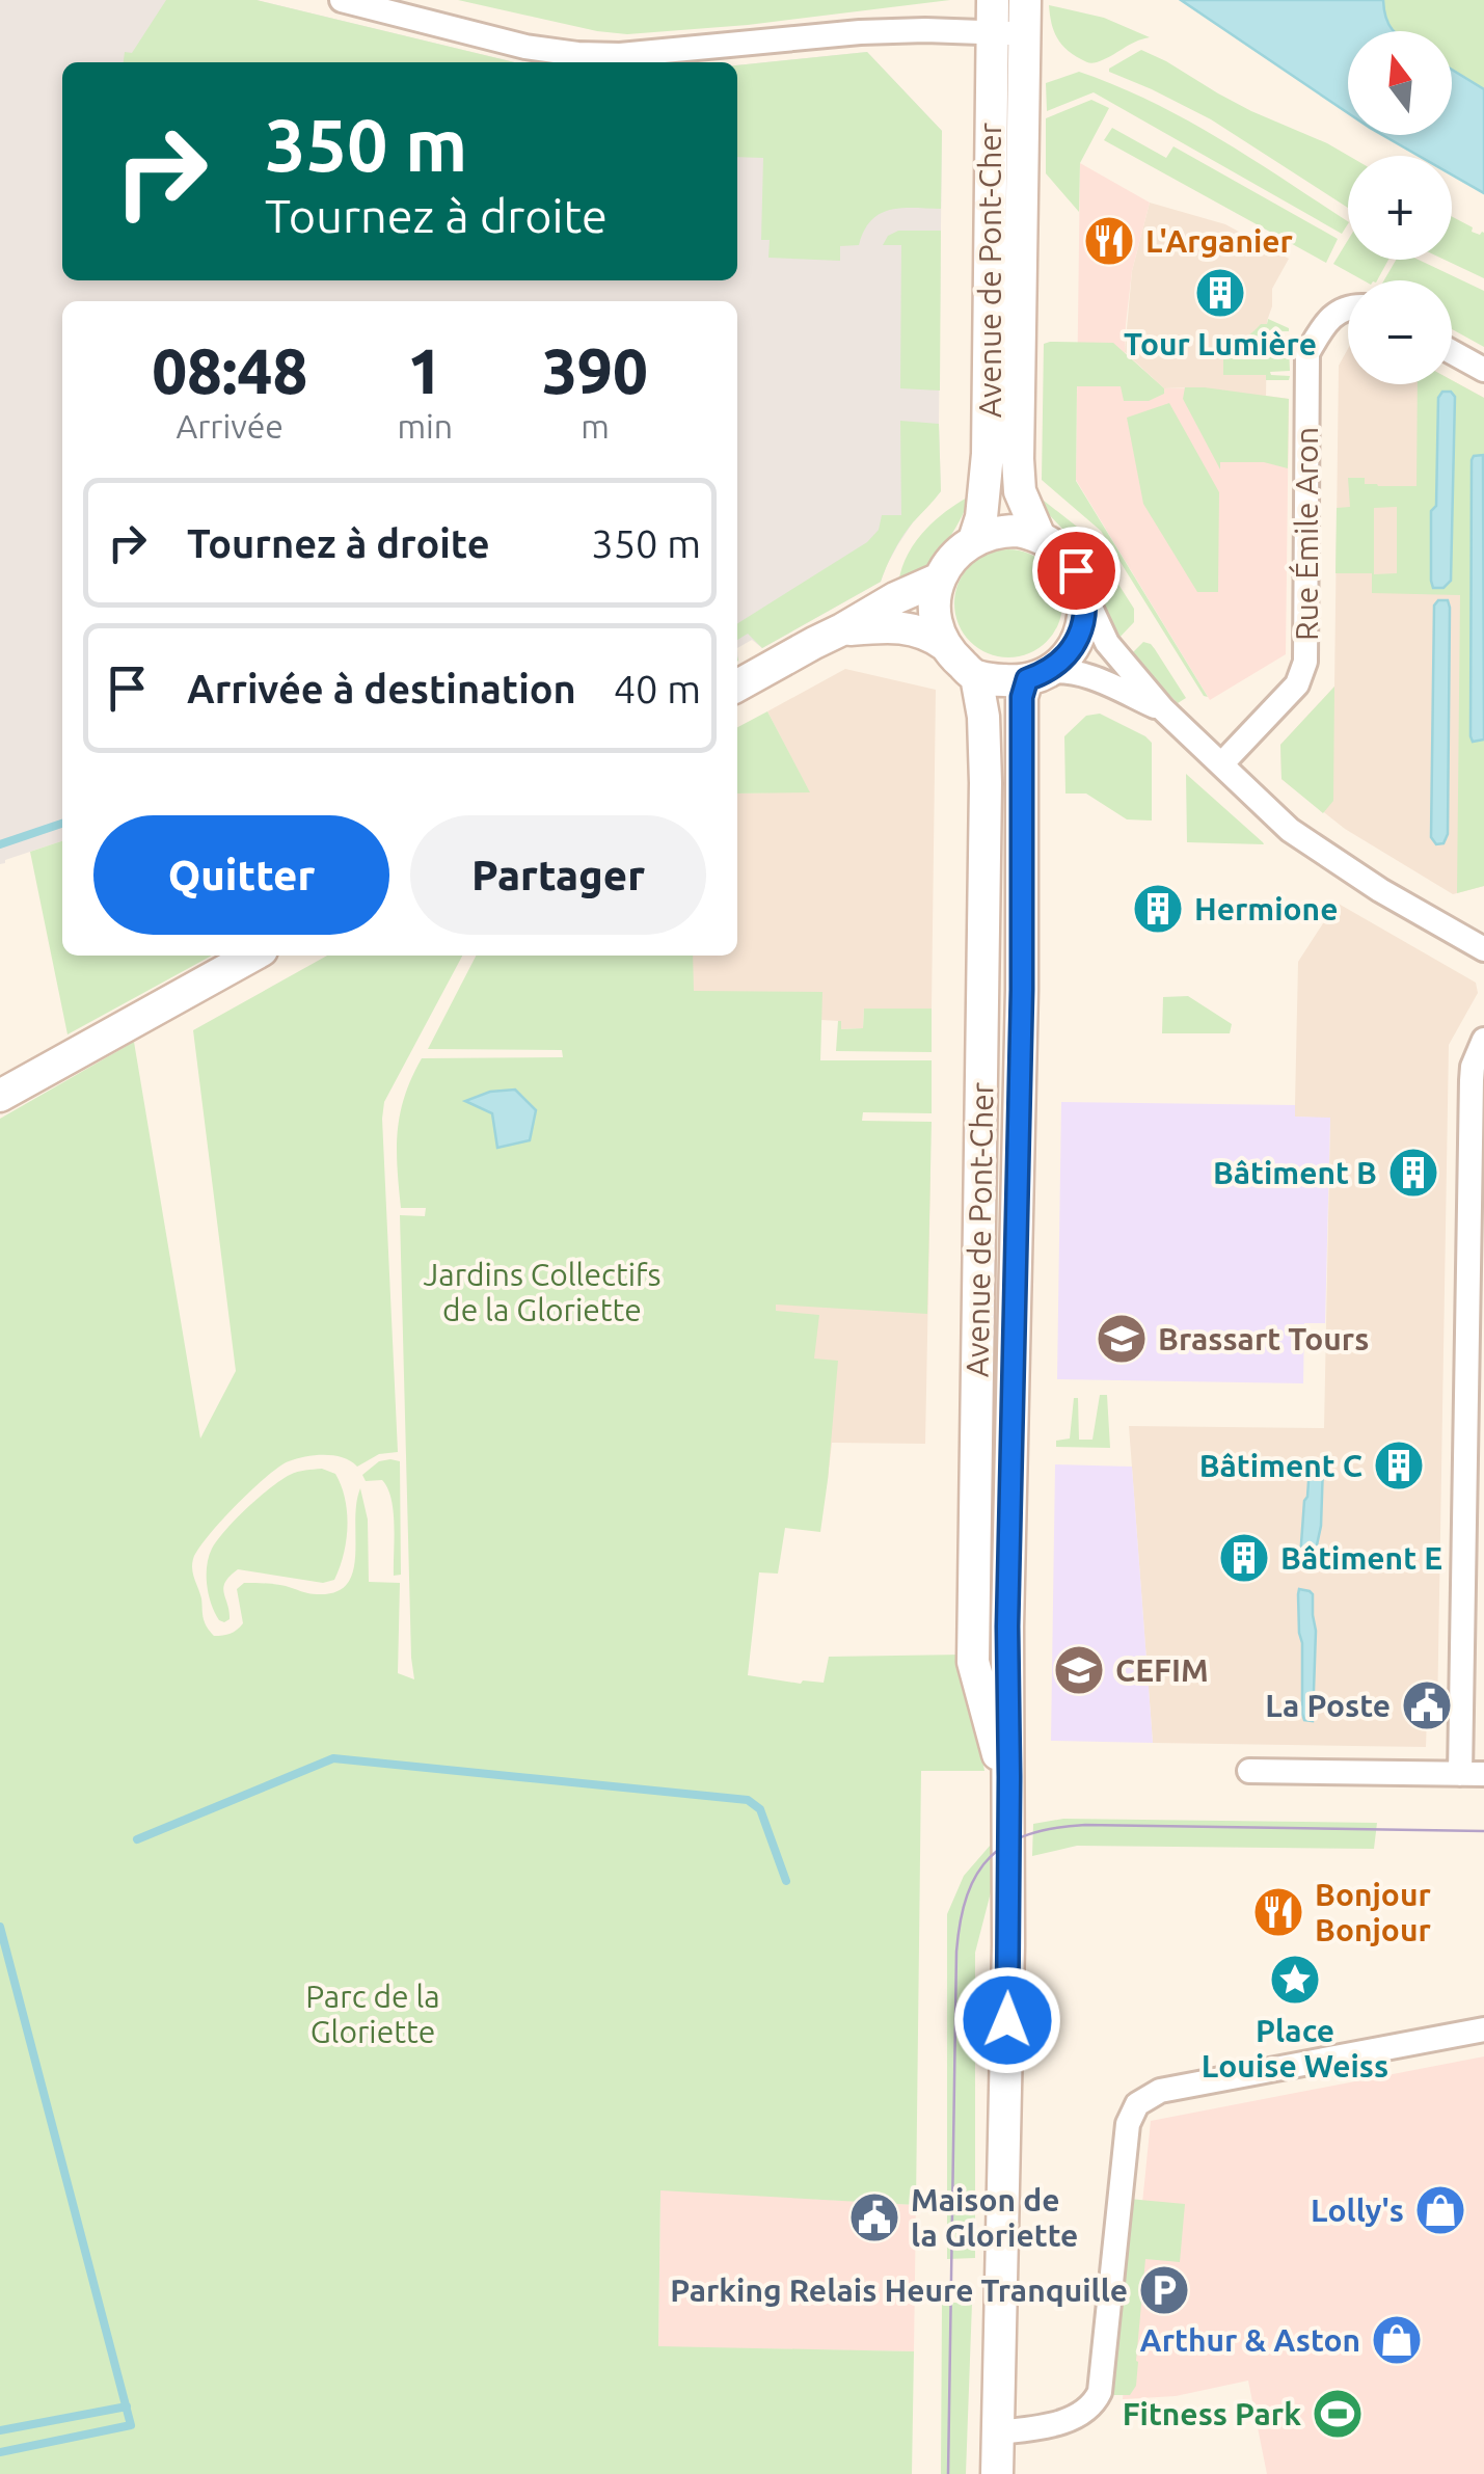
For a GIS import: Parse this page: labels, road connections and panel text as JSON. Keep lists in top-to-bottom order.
{
  "streets": {
    "main road": ["Avenue de Pont-Cher"],
    "street": ["Rue Émile Aron"]
  },
  "parks": ["Jardins Collectifs de la Gloriette", "Parc de la Gloriette"],
  "places": {
    "restaurant": ["L'Arganier", "Bonjour Bonjour"],
    "building": [
      "Tour Lumière",
      "Hermione",
      "Bâtiment B",
      "Bâtiment C",
      "Bâtiment E"
    ],
    "school or university": ["Brassart Tours", "CEFIM"],
    "public building": ["La Poste", "Maison de la Gloriette"],
    "place": ["Place Louise Weiss"],
    "shop": ["Lolly's", "Arthur & Aston"],
    "parking": ["Parking Relais Heure Tranquille"],
    "sports": ["Fitness Park"]
  },
  "north": "top",
  "page": {
    "map_buttons": ["+", "−"],
    "turn": ["350 m", "Tournez à droite"],
    "eta": [
      "08:48",
      "Arrivée",
      "1",
      "min",
      "390",
      "m"
    ],
    "list": [
      {
        "name": "Tournez à droite",
        "value": "350 m"
      },
      {
        "name": "Arrivée à destination",
        "value": "40 m"
      }
    ],
    "buttons": ["Quitter", "Partager"]
  }
}
